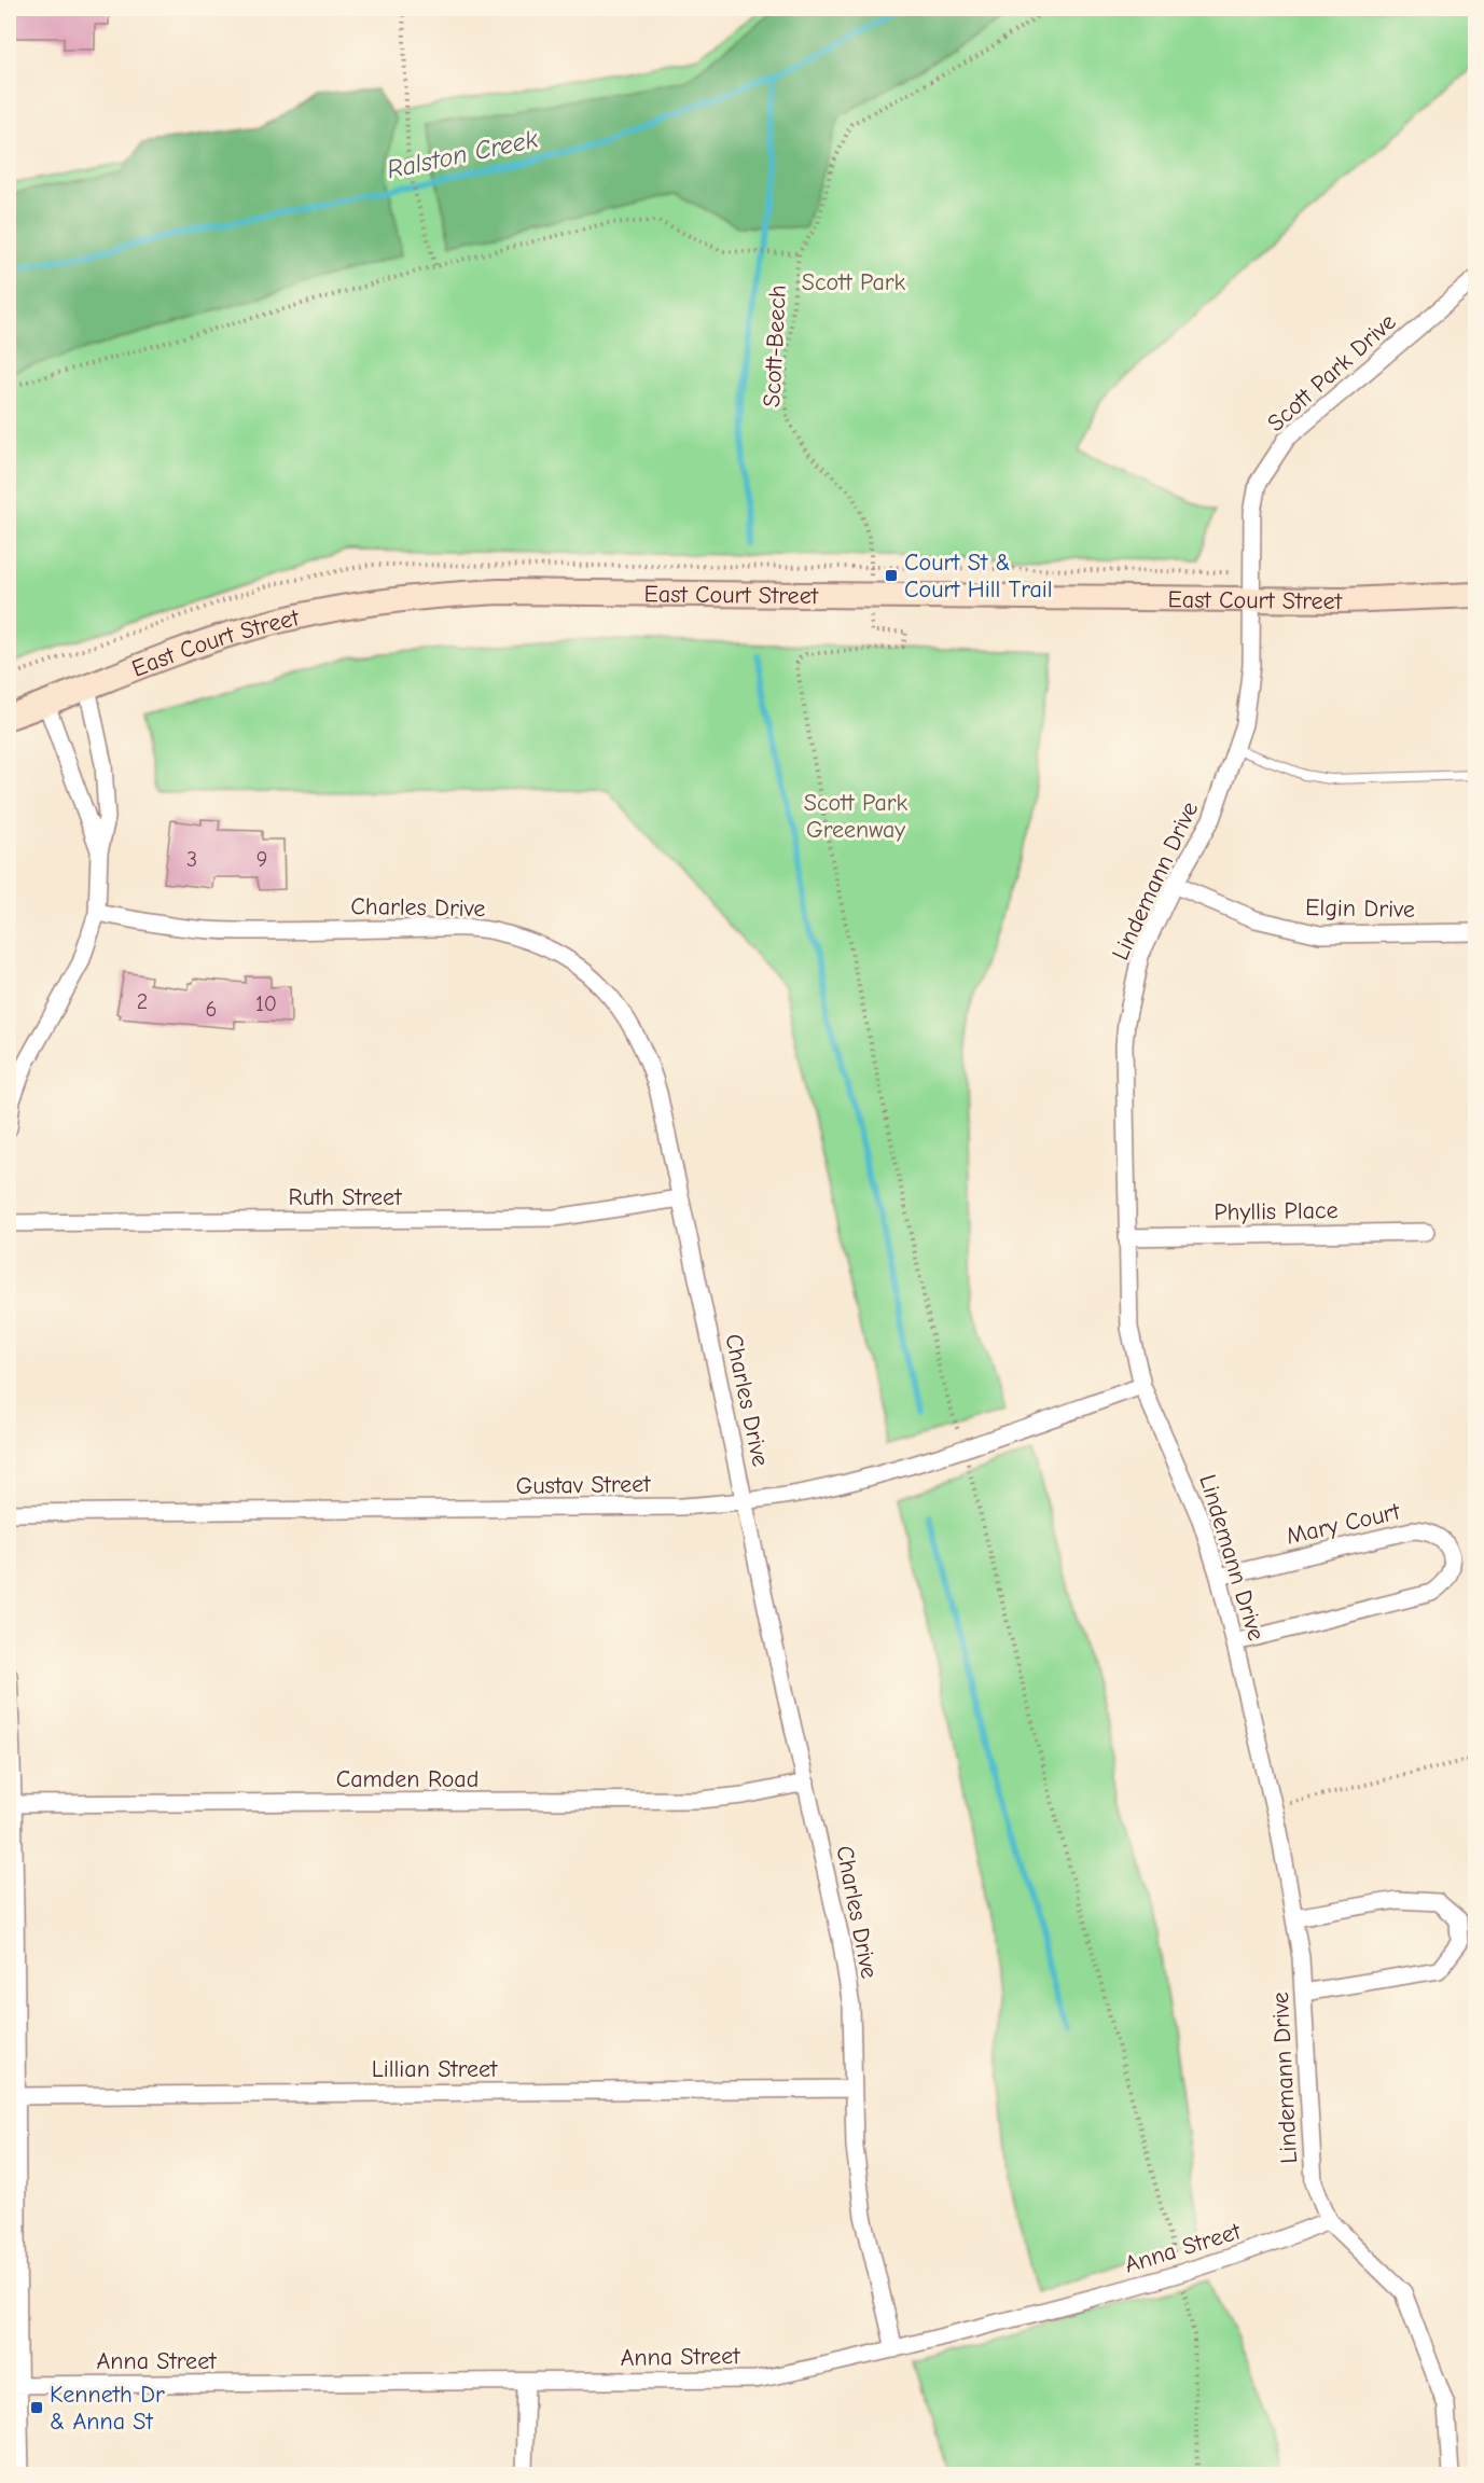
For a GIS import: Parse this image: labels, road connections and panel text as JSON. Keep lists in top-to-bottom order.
{
  "streets": {
    "street": [
      "Scott Park Drive",
      "East Court Street",
      "Lindemann Drive",
      "Charles Drive",
      "Elgin Drive",
      "Ruth Street",
      "Phyllis Place",
      "Gustav Street",
      "Mary Court",
      "Camden Road",
      "Lillian Street",
      "Anna Street"
    ],
    "path": ["Scott-Beech"]
  },
  "crossings": [
    ["Scott-Beech", "East Court Street"],
    ["Scott-Beech", "Gustav Street"],
    ["Scott Park Drive", "East Court Street"],
    ["Scott Park Drive", "Lindemann Drive"],
    ["East Court Street", "Lindemann Drive"],
    ["Lindemann Drive", "Elgin Drive"],
    ["Lindemann Drive", "Phyllis Place"],
    ["Lindemann Drive", "Gustav Street"],
    ["Lindemann Drive", "Mary Court"],
    ["Lindemann Drive", "Anna Street"],
    ["Charles Drive", "Ruth Street"],
    ["Charles Drive", "Gustav Street"],
    ["Charles Drive", "Camden Road"],
    ["Charles Drive", "Lillian Street"],
    ["Charles Drive", "Anna Street"]
  ],
  "water": ["Ralston Creek"],
  "parks": ["Scott Park", "Scott Park Greenway"],
  "places": {
    "transit": ["Court St & Court Hill Trail", "Kenneth Dr & Anna St"]
  },
  "house_numbers": [
    "3",
    "9",
    "2",
    "10",
    "6"
  ]
}
